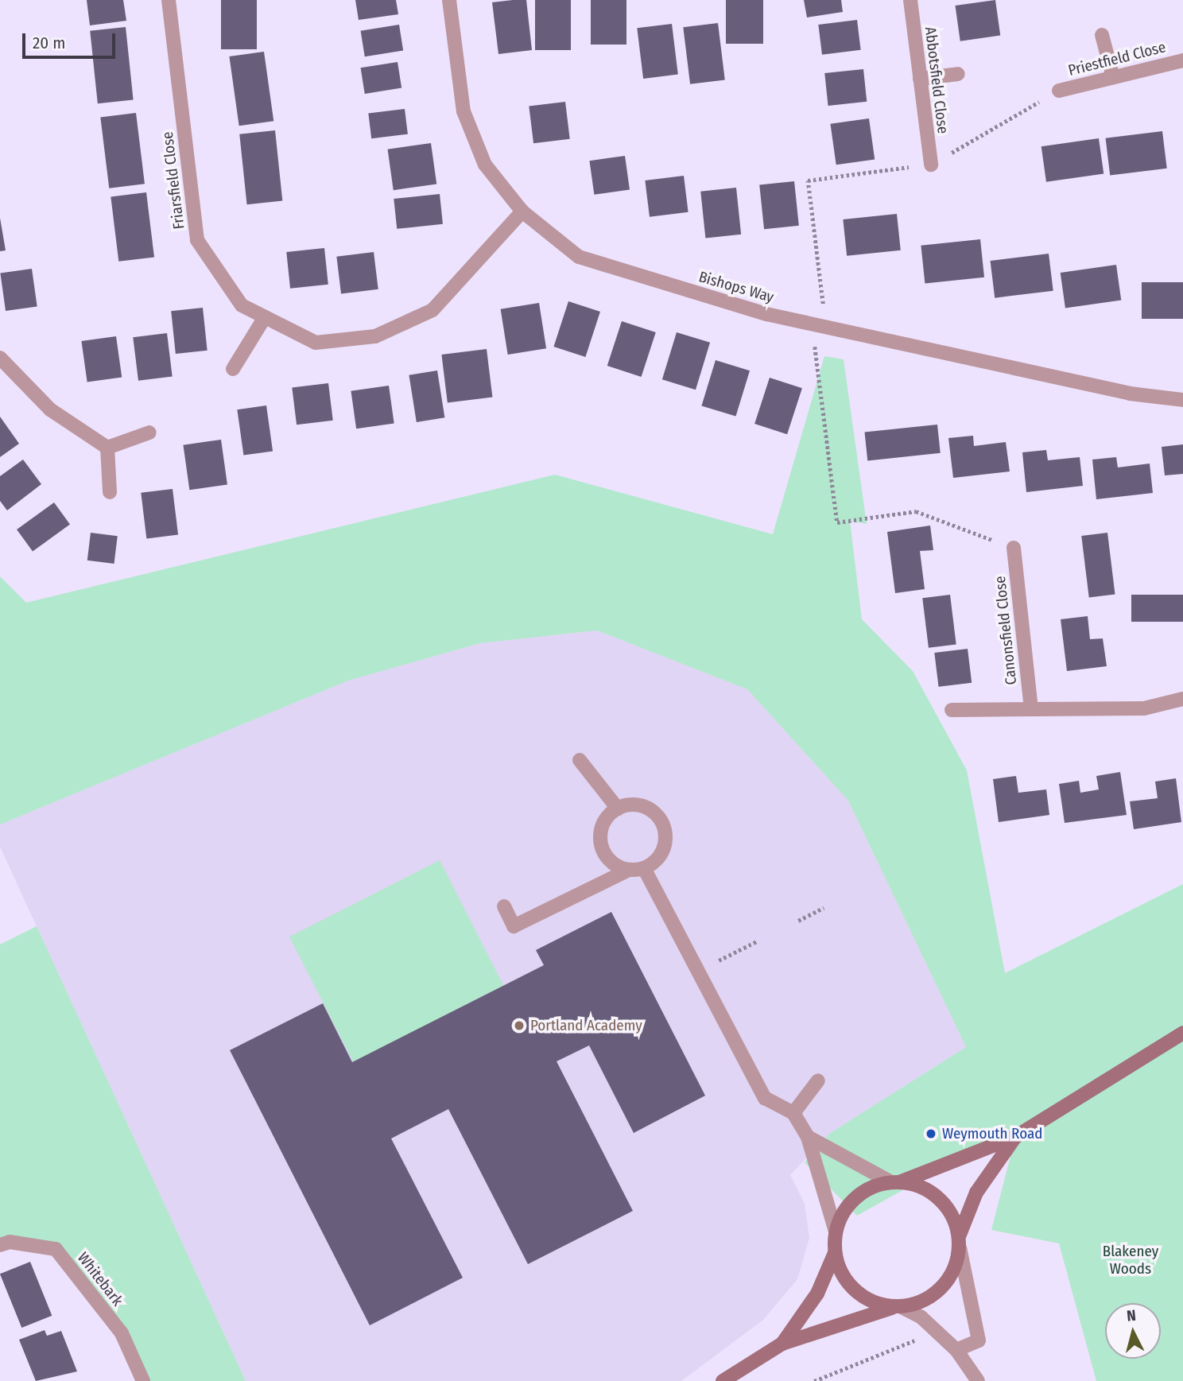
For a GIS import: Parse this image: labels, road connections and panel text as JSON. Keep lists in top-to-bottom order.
{
  "streets": {
    "street": [
      "Priestfield Close",
      "Abbotsfield Close",
      "Friarsfield Close",
      "Bishops Way",
      "Canonsfield Close",
      "Whitebark"
    ]
  },
  "crossings": [
    ["Friarsfield Close", "Bishops Way"]
  ],
  "parks": ["Blakeney Woods"],
  "places": ["Portland Academy", "Weymouth Road"],
  "scale_bar": "20 m",
  "north": "top"
}
